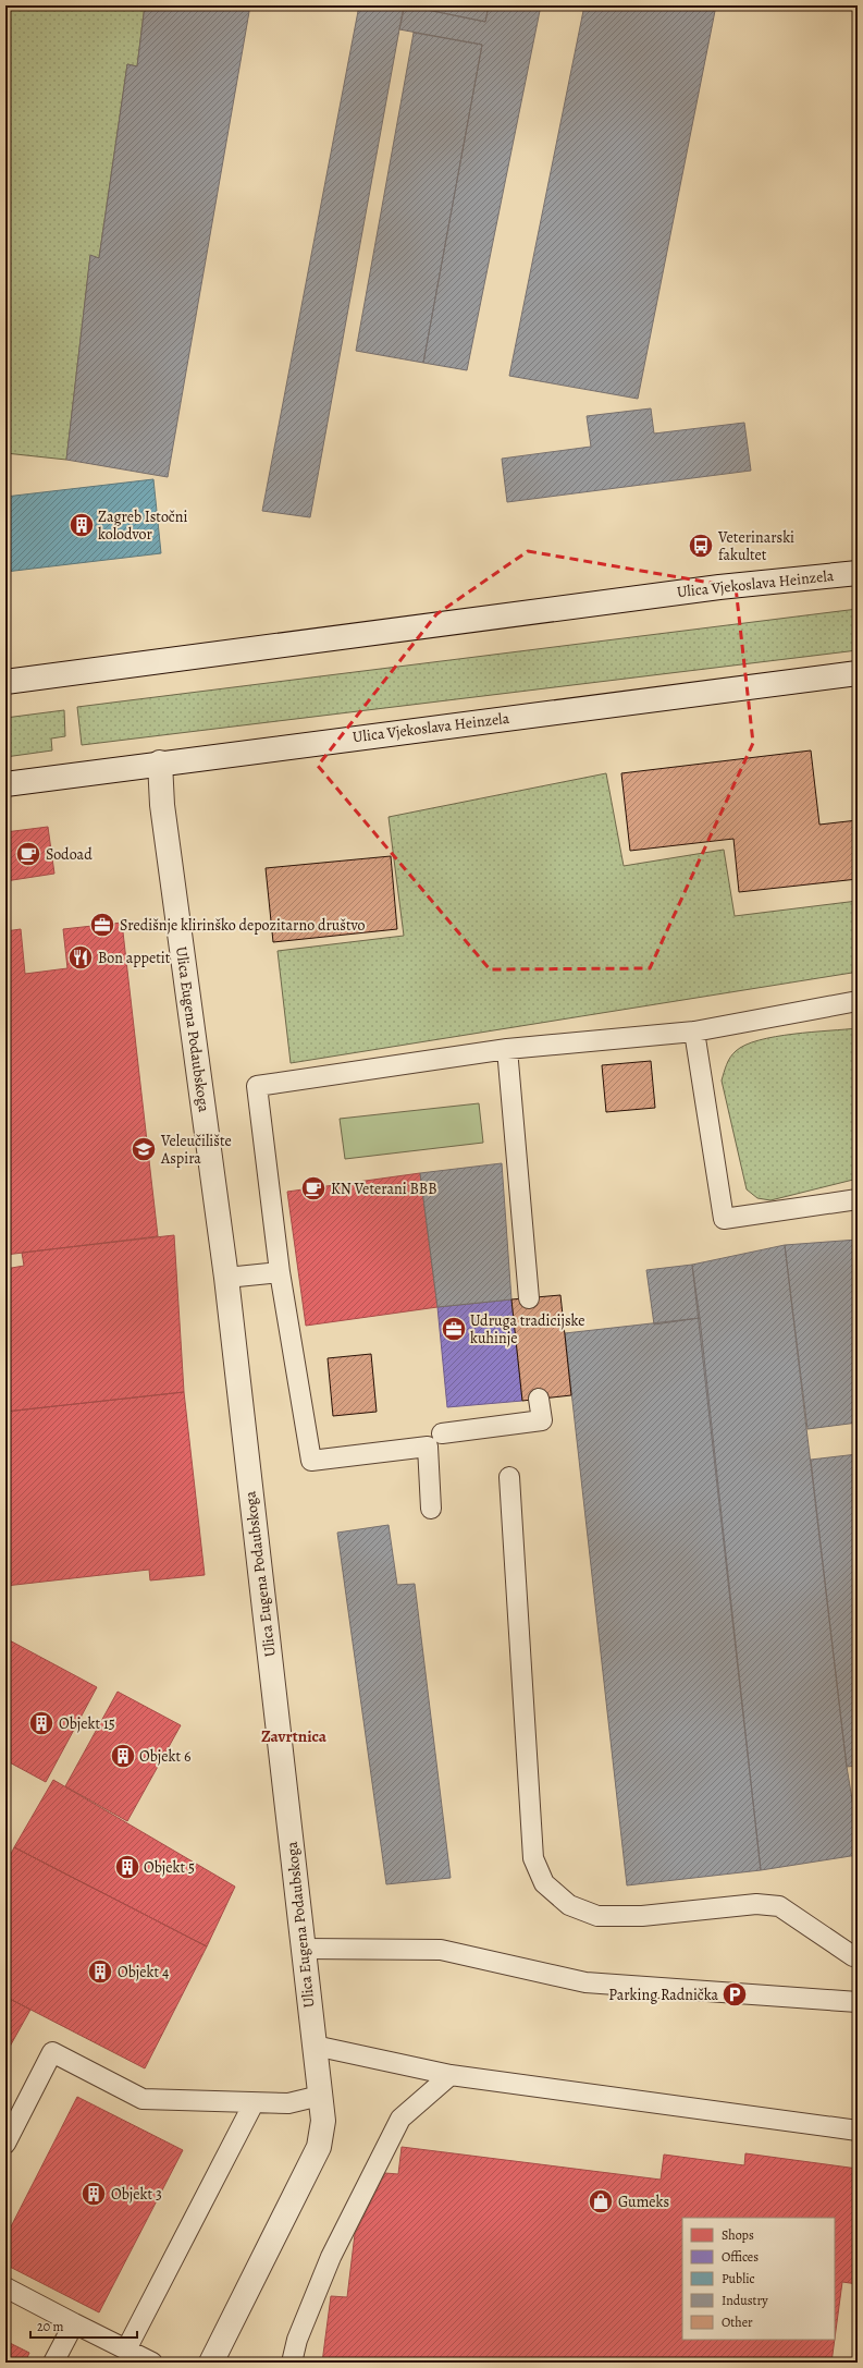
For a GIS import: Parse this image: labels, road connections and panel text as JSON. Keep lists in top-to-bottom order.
{
  "streets": {
    "main road": ["Ulica Vjekoslava Heinzela", "Ulica Eugena Podaubskoga"]
  },
  "crossings": [
    ["Ulica Vjekoslava Heinzela", "Ulica Eugena Podaubskoga"]
  ],
  "districts": ["Zavrtnica"],
  "places": {
    "building": [
      "Zagreb Istočni kolodvor",
      "Objekt 15",
      "Objekt 6",
      "Objekt 5",
      "Objekt 4",
      "Objekt 3"
    ],
    "bus stop": ["Veterinarski fakultet"],
    "cafe": ["Sodoad", "KN Veterani BBB"],
    "office": ["Središnje klirinško depozitarno društvo", "Udruga tradicijske kuhinje"],
    "restaurant": ["Bon appetit"],
    "school or university": ["Veleučilište Aspira"],
    "parking": ["Parking Radnička"],
    "shop": ["Gumeks"]
  },
  "legend": [
    "Shops",
    "Offices",
    "Public",
    "Industry",
    "Other"
  ],
  "scale_bar": "20 m"
}
